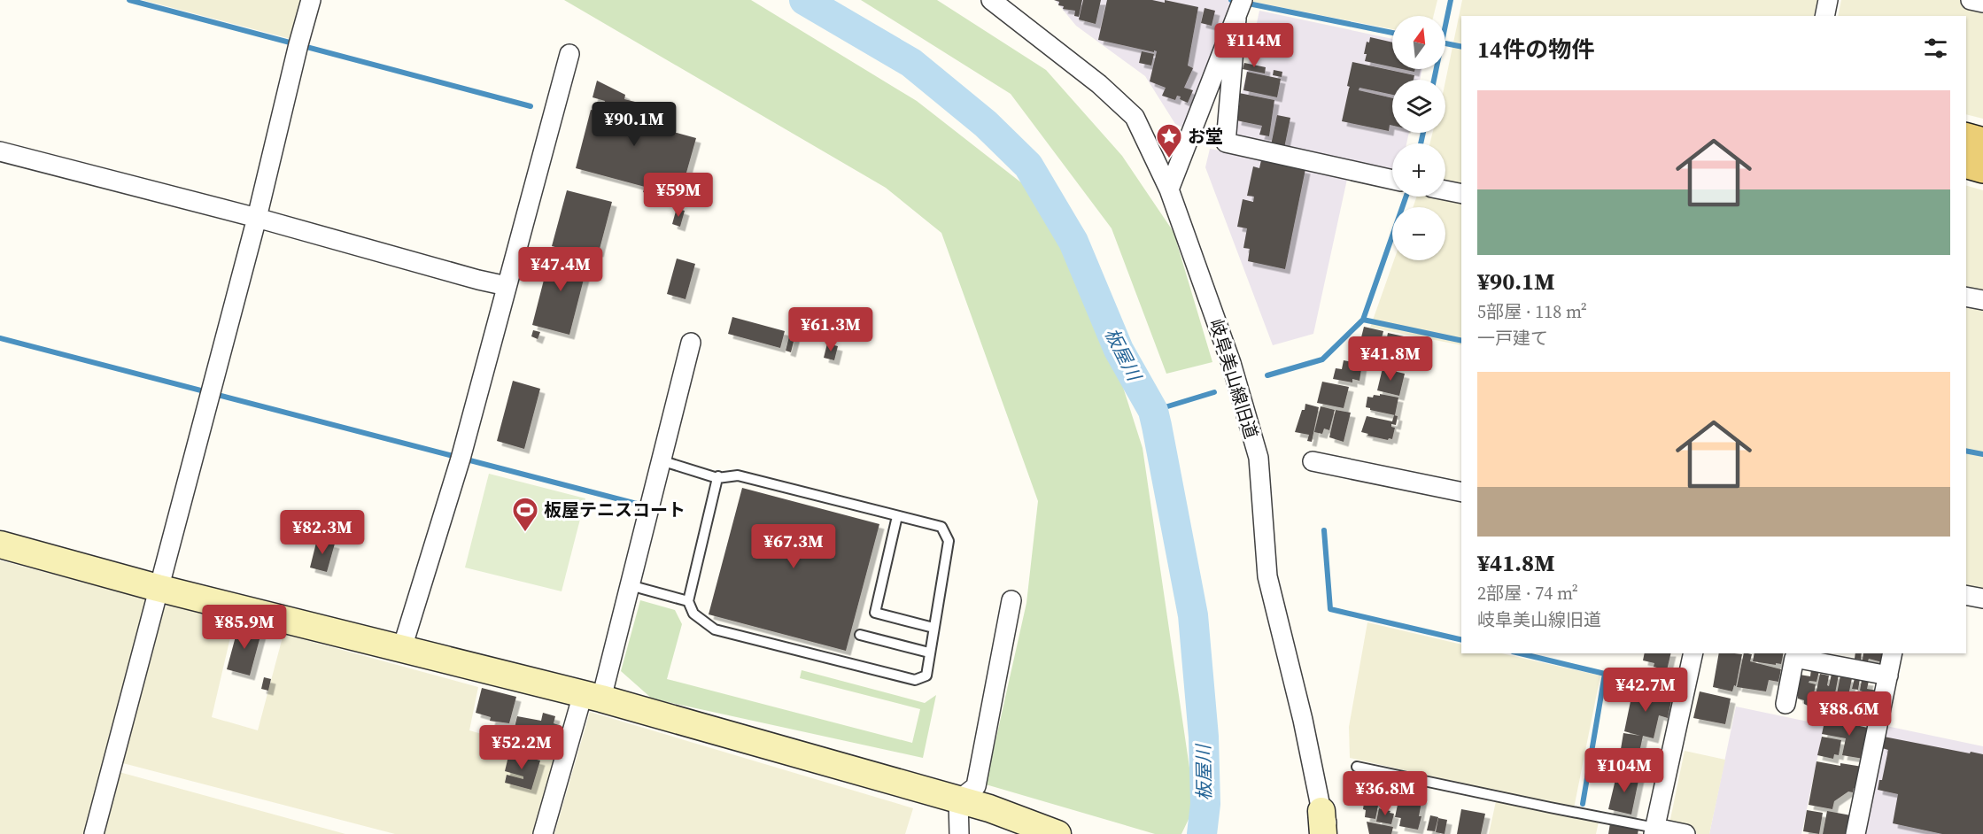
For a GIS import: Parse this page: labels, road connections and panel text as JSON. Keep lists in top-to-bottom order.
{
  "streets": {
    "street": ["岐阜美山線旧道"]
  },
  "water": ["板屋川"],
  "places": {
    "place": ["お堂"],
    "sports": ["板屋テニスコート"]
  },
  "north": "top",
  "page": {
    "map_buttons": ["+", "−"],
    "heading": "14件の物件",
    "price": [
      "¥114M",
      "¥90.1M",
      "¥59M",
      "¥47.4M",
      "¥61.3M",
      "¥41.8M",
      "¥82.3M",
      "¥67.3M",
      "¥85.9M",
      "¥42.7M",
      "¥88.6M",
      "¥52.2M",
      "¥104M",
      "¥36.8M"
    ],
    "list": [
      {
        "name": "¥90.1M",
        "note": "5部屋 · 118 m² · 一戸建て"
      },
      {
        "name": "¥41.8M",
        "note": "2部屋 · 74 m² · 岐阜美山線旧道"
      }
    ]
  }
}
